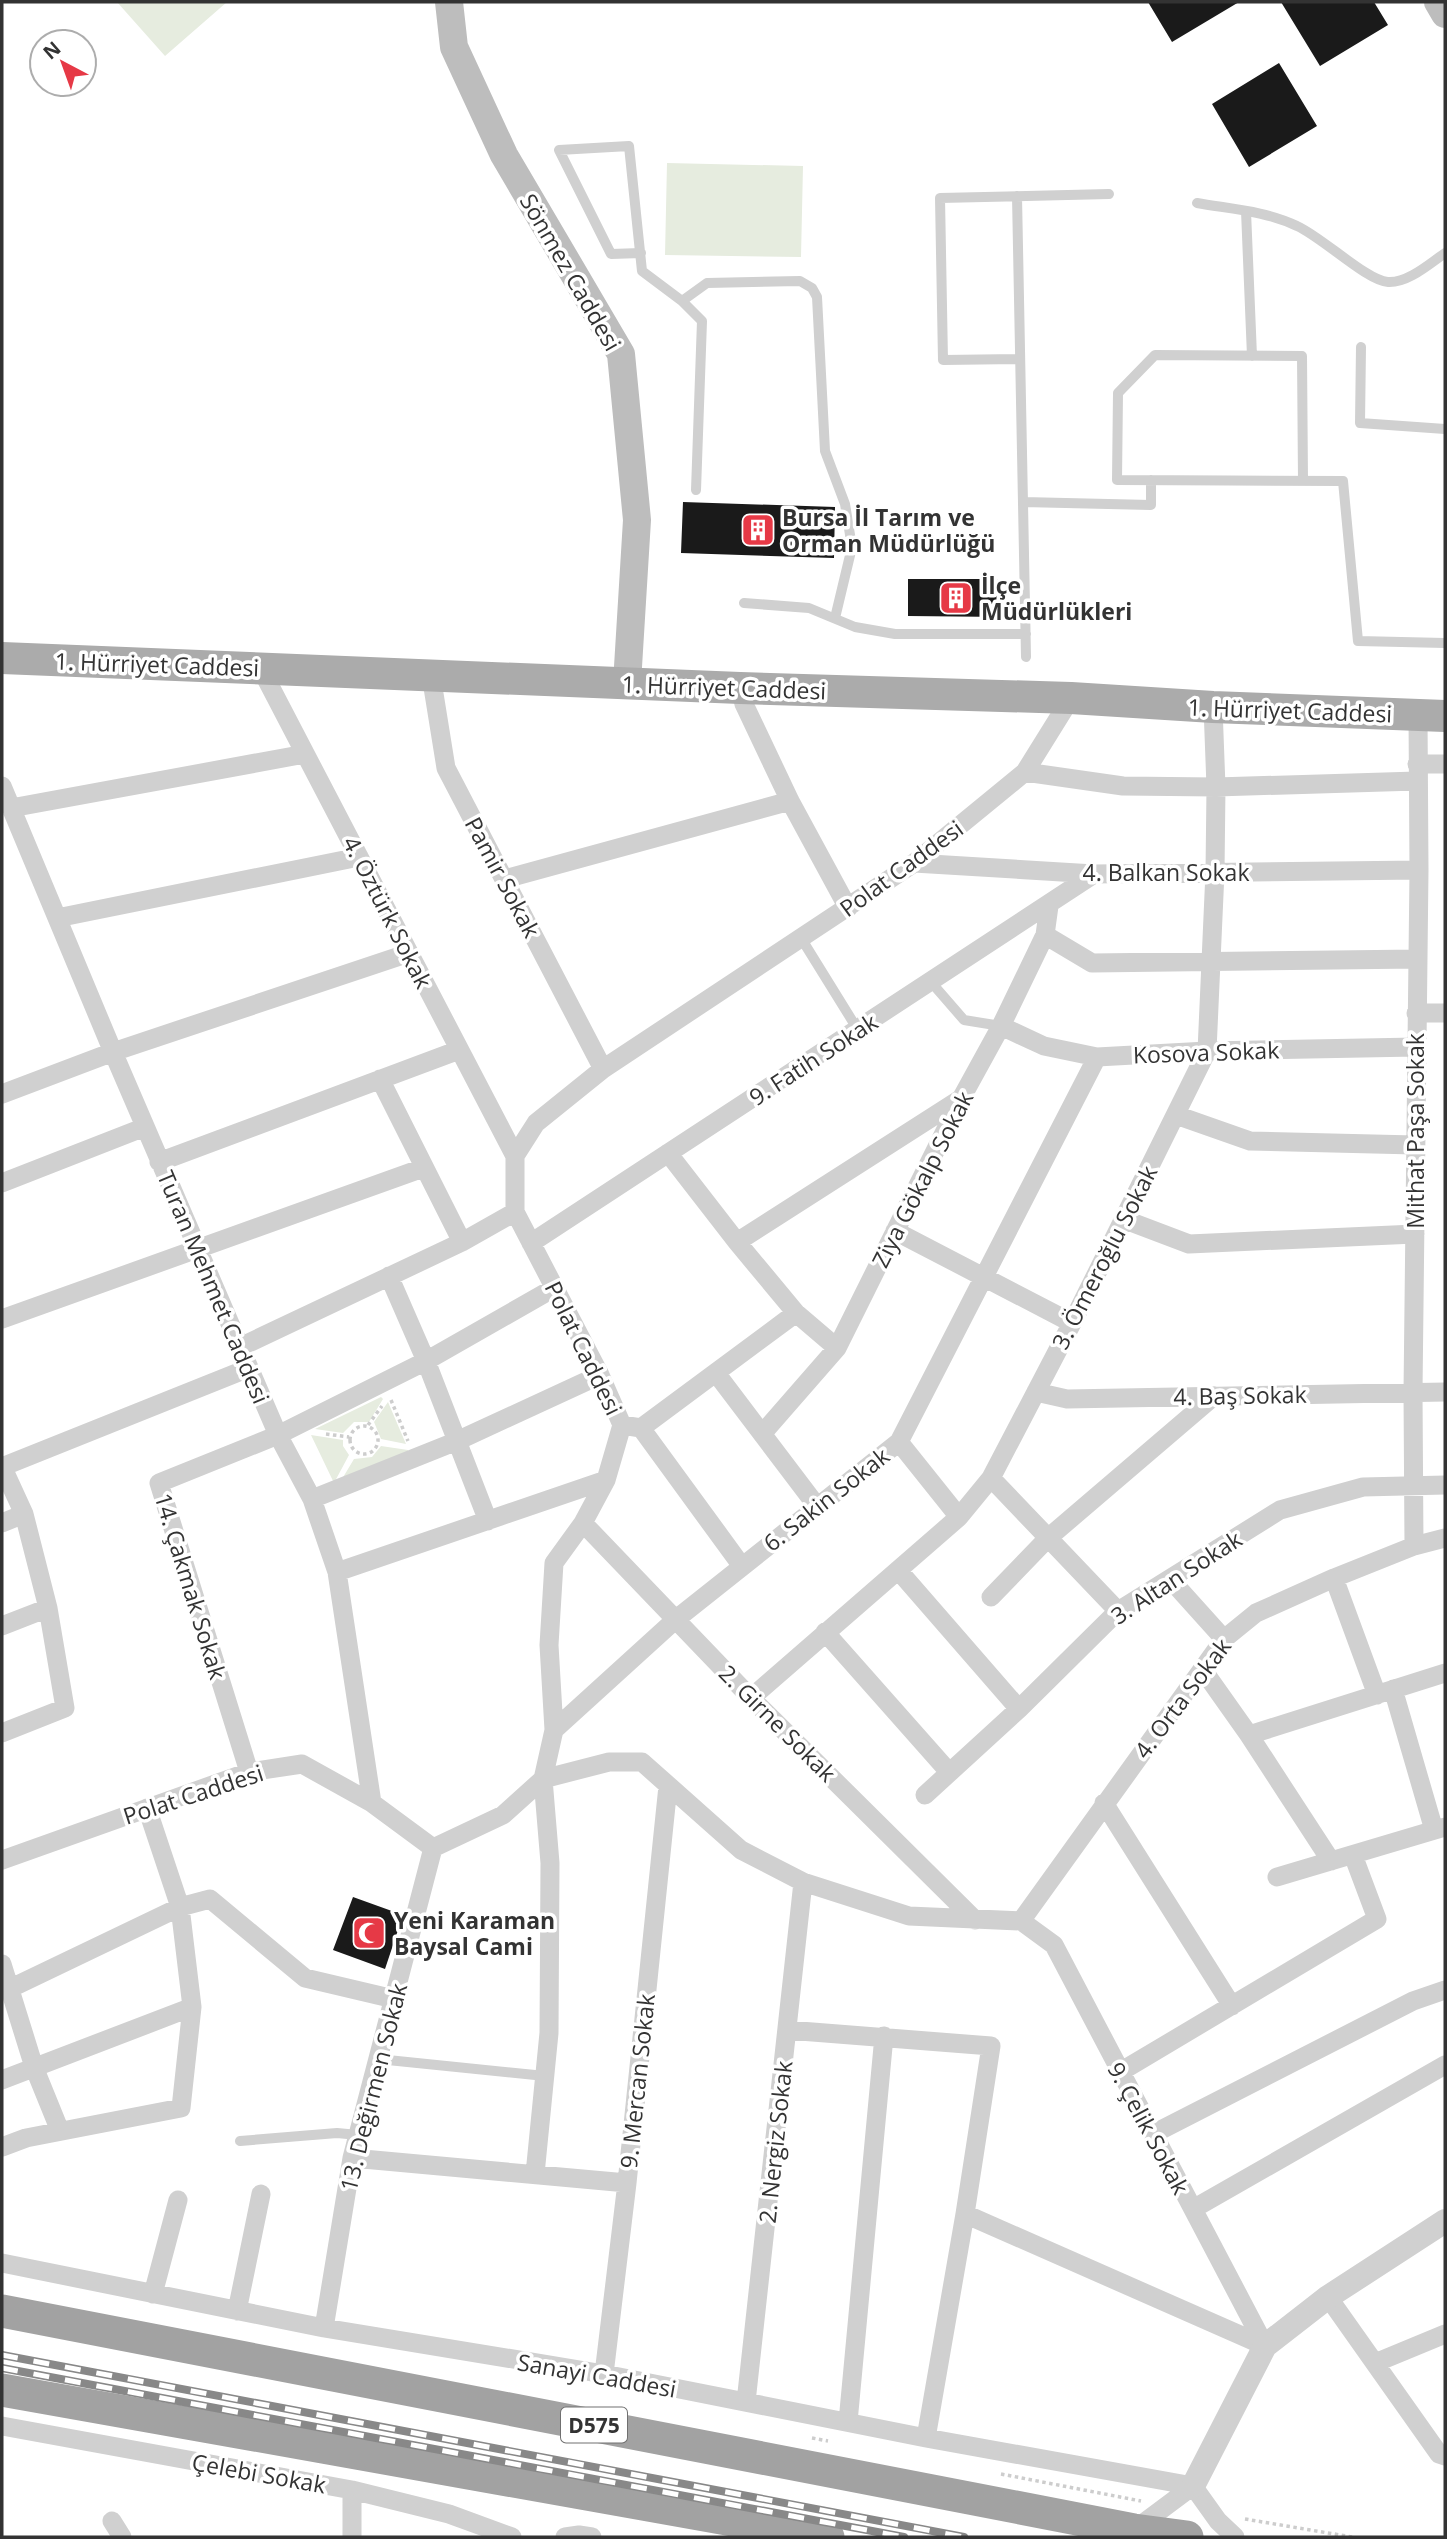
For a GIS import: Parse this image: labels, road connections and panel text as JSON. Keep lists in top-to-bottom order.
{
  "streets": {
    "highway": ["D575"],
    "main road": ["Sönmez Caddesi", "1. Hürriyet Caddesi"],
    "street": [
      "Polat Caddesi",
      "4. Balkan Sokak",
      "Pamir Sokak",
      "4. Öztürk Sokak",
      "Kosova Sokak",
      "9. Fatih Sokak",
      "Mithat Paşa Sokak",
      "Ziya Gökalp Sokak",
      "3. Ömeroğlu Sokak",
      "Turan Mehmet Caddesi",
      "4. Baş Sokak",
      "6. Sakin Sokak",
      "3. Altan Sokak",
      "14. Çakmak Sokak",
      "4. Orta Sokak",
      "2. Girne Sokak",
      "9. Mercan Sokak",
      "13. Değirmen Sokak",
      "9. Çelik Sokak",
      "2. Nergiz Sokak",
      "Sanayi Caddesi",
      "Çelebi Sokak"
    ]
  },
  "crossings": [
    ["Sönmez Caddesi", "1. Hürriyet Caddesi"],
    ["1. Hürriyet Caddesi", "Polat Caddesi"],
    ["1. Hürriyet Caddesi", "Pamir Sokak"],
    ["1. Hürriyet Caddesi", "4. Öztürk Sokak"],
    ["1. Hürriyet Caddesi", "Mithat Paşa Sokak"],
    ["1. Hürriyet Caddesi", "3. Ömeroğlu Sokak"],
    ["Polat Caddesi", "4. Balkan Sokak"],
    ["Polat Caddesi", "Pamir Sokak"],
    ["Polat Caddesi", "4. Öztürk Sokak"],
    ["Polat Caddesi", "9. Fatih Sokak"],
    ["Polat Caddesi", "Turan Mehmet Caddesi"],
    ["Polat Caddesi", "6. Sakin Sokak"],
    ["Polat Caddesi", "14. Çakmak Sokak"],
    ["Polat Caddesi", "2. Girne Sokak"],
    ["Polat Caddesi", "13. Değirmen Sokak"],
    ["4. Balkan Sokak", "9. Fatih Sokak"],
    ["4. Balkan Sokak", "Mithat Paşa Sokak"],
    ["4. Balkan Sokak", "3. Ömeroğlu Sokak"],
    ["Kosova Sokak", "Mithat Paşa Sokak"],
    ["Kosova Sokak", "Ziya Gökalp Sokak"],
    ["Kosova Sokak", "3. Ömeroğlu Sokak"],
    ["Kosova Sokak", "6. Sakin Sokak"],
    ["9. Fatih Sokak", "Ziya Gökalp Sokak"],
    ["Mithat Paşa Sokak", "4. Baş Sokak"],
    ["Mithat Paşa Sokak", "3. Altan Sokak"],
    ["Mithat Paşa Sokak", "4. Orta Sokak"],
    ["3. Ömeroğlu Sokak", "4. Baş Sokak"],
    ["3. Ömeroğlu Sokak", "2. Girne Sokak"],
    ["Turan Mehmet Caddesi", "14. Çakmak Sokak"],
    ["6. Sakin Sokak", "2. Girne Sokak"],
    ["4. Orta Sokak", "9. Çelik Sokak"],
    ["9. Mercan Sokak", "Sanayi Caddesi"],
    ["13. Değirmen Sokak", "Sanayi Caddesi"],
    ["2. Nergiz Sokak", "Sanayi Caddesi"]
  ],
  "places": {
    "building": ["Bursa İl Tarım ve Orman Müdürlüğü", "İlçe Müdürlükleri"],
    "mosque": ["Yeni Karaman Baysal Cami"]
  },
  "north": "top left"
}
